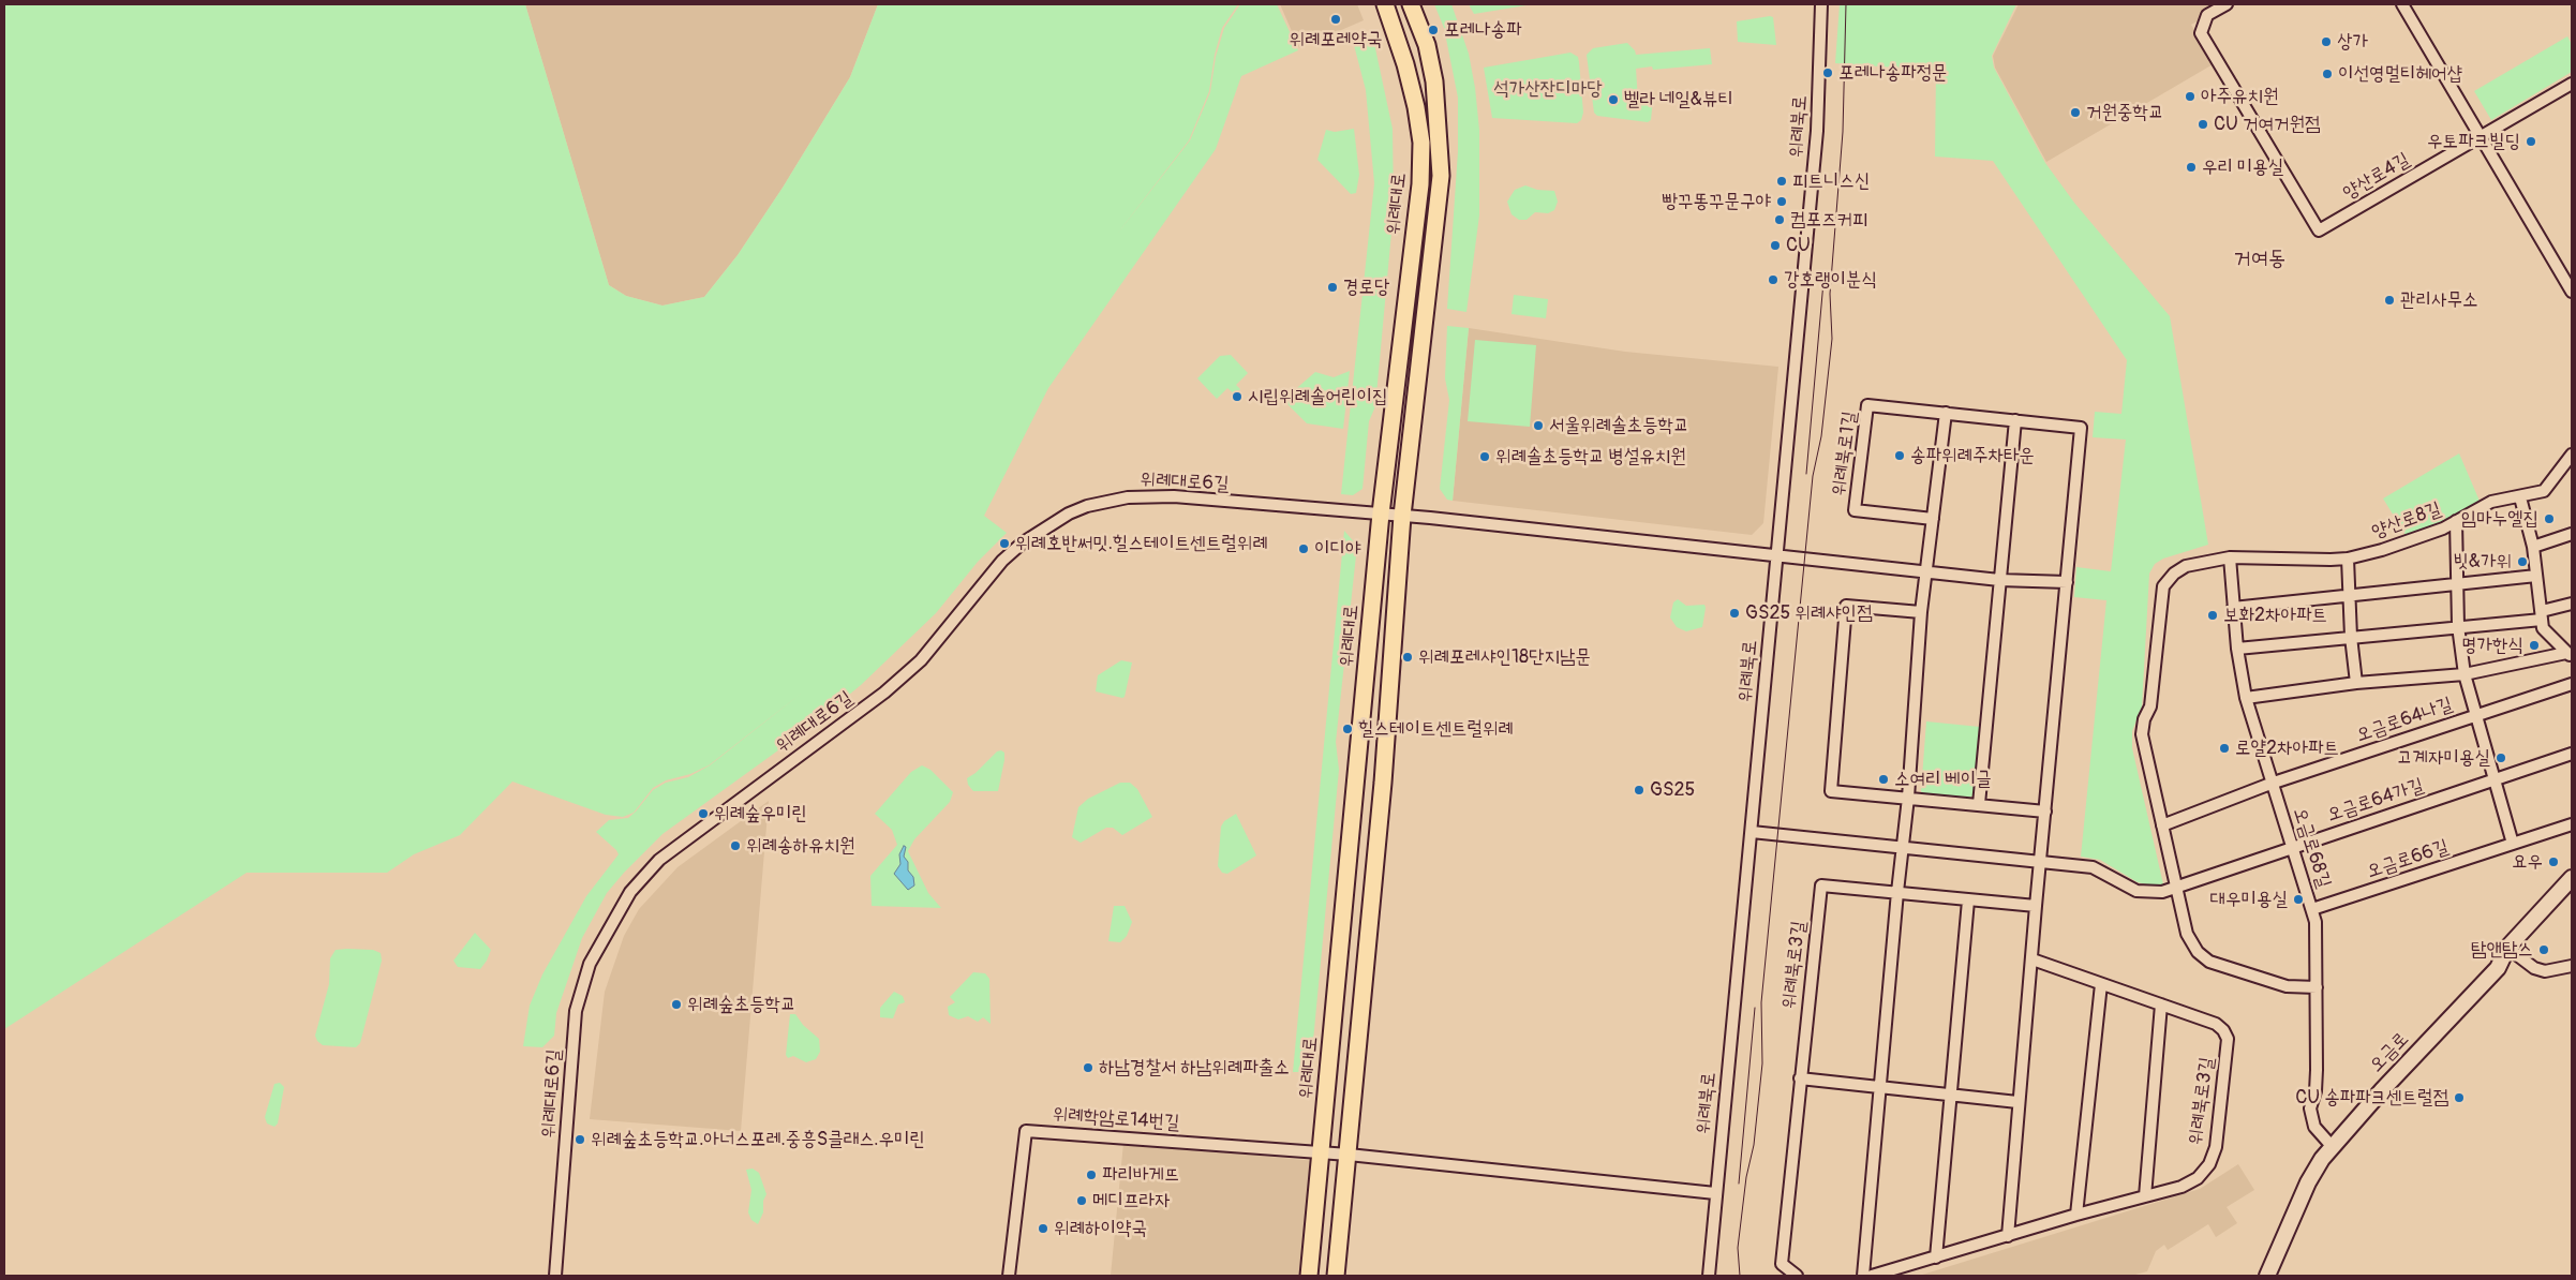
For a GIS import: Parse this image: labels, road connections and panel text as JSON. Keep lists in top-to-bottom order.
{
  "streets": {
    "main road": ["위례대로", "오금로"],
    "street": [
      "위례북로",
      "양산로4길",
      "위례북로1길",
      "위례대로6길",
      "양산로8길",
      "오금로64나길",
      "오금로64가길",
      "오금로68길",
      "오금로66길",
      "위례북로3길",
      "위례학암로14번길"
    ]
  },
  "crossings": [
    ["위례북로", "위례대로6길"],
    ["위례북로", "위례학암로14번길"],
    ["위례대로", "위례대로6길"],
    ["위례대로", "위례학암로14번길"],
    ["위례북로1길", "오금로64가길"],
    ["양산로8길", "오금로64나길"],
    ["양산로8길", "오금로64가길"],
    ["양산로8길", "오금로68길"],
    ["오금로64나길", "오금로68길"],
    ["오금로64가길", "오금로68길"],
    ["오금로68길", "오금로66길"],
    ["오금로68길", "오금로"]
  ],
  "districts": ["거여동"],
  "parks": ["석가산잔디마당"],
  "places": [
    "위례포레약국",
    "포레나송파",
    "상가",
    "포레나송파정문",
    "이선영멀티헤어샵",
    "아주유치원",
    "벨라 네일&뷰티",
    "거원중학교",
    "CU 거여거원점",
    "우토파크빌딩",
    "우리 미용실",
    "피트니스신",
    "빵꾸똥꾸문구야",
    "컴포즈커피",
    "CU",
    "강호랭이분식",
    "경로당",
    "관리사무소",
    "시립위례솔어린이집",
    "서울위례솔초등학교",
    "송파위례주차타운",
    "위례솔초등학교 병설유치원",
    "임마누엘집",
    "위례호반써밋.힐스테이트센트럴위례",
    "이디야",
    "빗&가위",
    "GS25 위례샤인점",
    "보화2차아파트",
    "명가한식",
    "위례포레샤인18단지남문",
    "힐스테이트센트럴위례",
    "로얄2차아파트",
    "고계자미용실",
    "소여리 베이글",
    "GS25",
    "위례숲우미린",
    "위례송하유치원",
    "요우",
    "대우미용실",
    "탐앤탐스",
    "위례숲초등학교",
    "하남경찰서 하남위례파출소",
    "CU 송파파크센트럴점",
    "위례숲초등학교.아너스포레.중흥S클래스.우미린",
    "파리바게뜨",
    "메디프라자",
    "위례하이약국"
  ]
}
